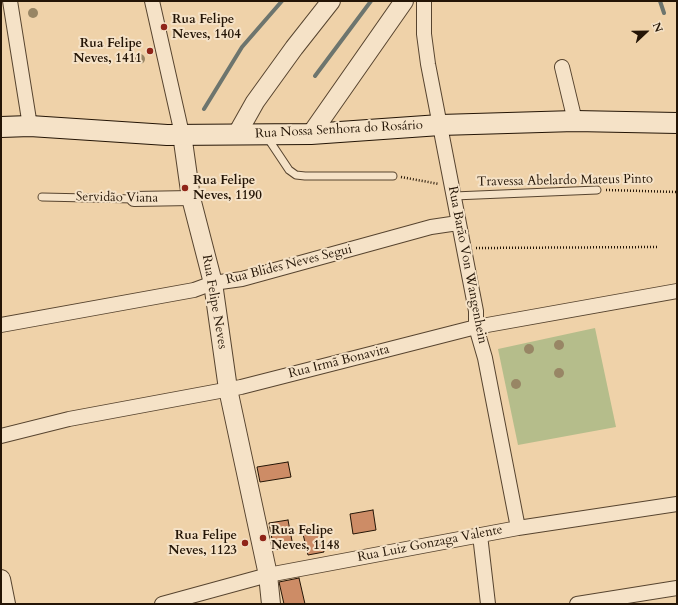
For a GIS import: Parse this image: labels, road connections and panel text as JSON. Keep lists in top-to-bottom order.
{
  "streets": {
    "main road": ["Rua Nossa Senhora do Rosário"],
    "street": [
      "Servidão Viana",
      "Rua Blides Neves Segui",
      "Rua Barão Von Wangenhein",
      "Rua Felipe Neves",
      "Rua Irmã Bonavita",
      "Rua Luiz Gonzaga Valente"
    ],
    "lane": ["Travessa Abelardo Mateus Pinto"]
  },
  "crossings": [
    ["Rua Nossa Senhora do Rosário", "Rua Barão Von Wangenhein"],
    ["Rua Nossa Senhora do Rosário", "Rua Felipe Neves"],
    ["Travessa Abelardo Mateus Pinto", "Rua Barão Von Wangenhein"],
    ["Servidão Viana", "Rua Felipe Neves"],
    ["Rua Blides Neves Segui", "Rua Barão Von Wangenhein"],
    ["Rua Blides Neves Segui", "Rua Felipe Neves"],
    ["Rua Barão Von Wangenhein", "Rua Irmã Bonavita"],
    ["Rua Barão Von Wangenhein", "Rua Luiz Gonzaga Valente"],
    ["Rua Felipe Neves", "Rua Irmã Bonavita"],
    ["Rua Felipe Neves", "Rua Luiz Gonzaga Valente"]
  ],
  "places": [
    "Rua Felipe Neves, 1404",
    "Rua Felipe Neves, 1411",
    "Rua Felipe Neves, 1190",
    "Rua Felipe Neves, 1148",
    "Rua Felipe Neves, 1123"
  ],
  "north": "right"
}
